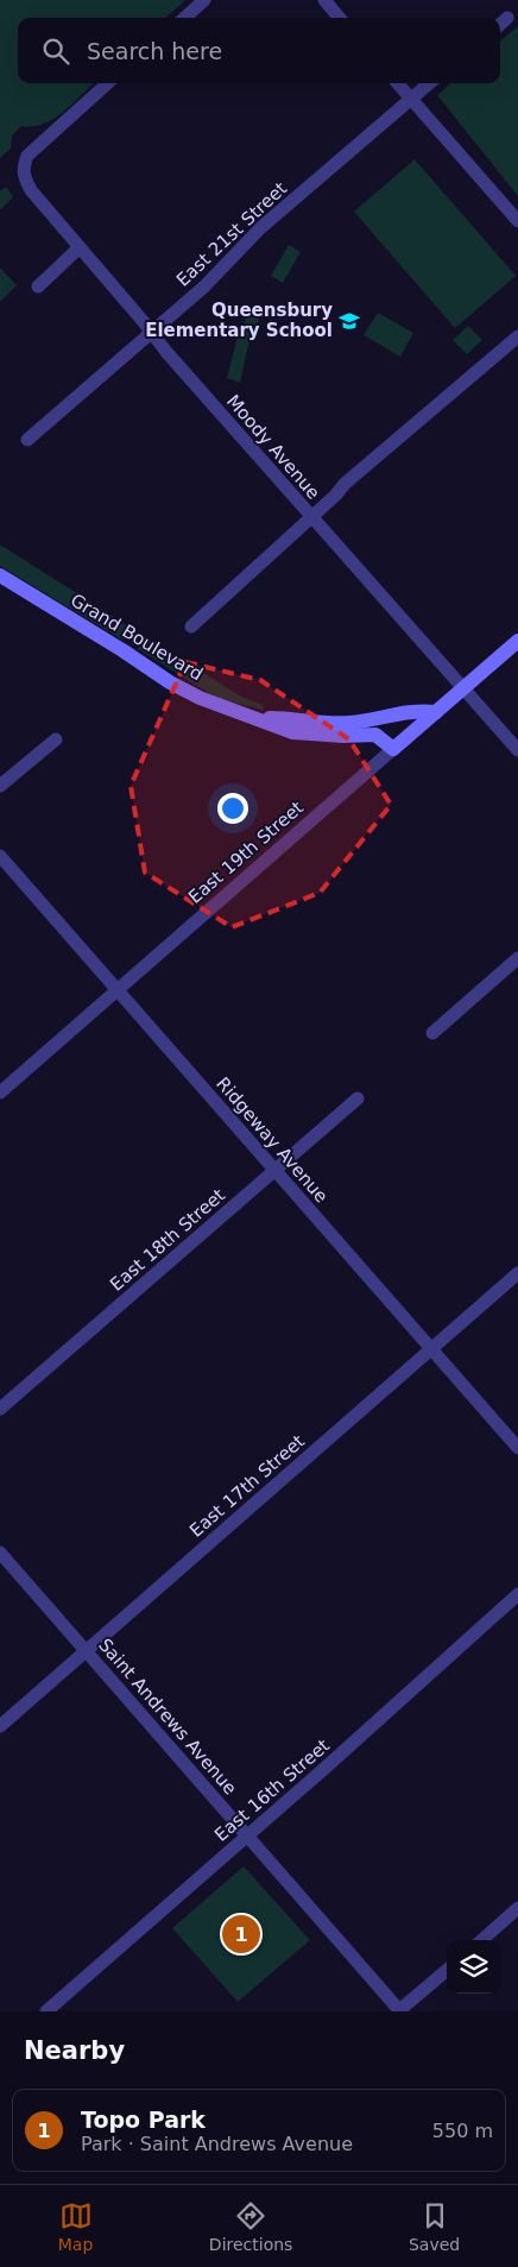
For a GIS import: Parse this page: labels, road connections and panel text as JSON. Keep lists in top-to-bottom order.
{
  "streets": {
    "street": [
      "East 21st Street",
      "Moody Avenue",
      "Grand Boulevard",
      "East 19th Street",
      "Ridgeway Avenue",
      "East 18th Street",
      "East 17th Street",
      "Saint Andrews Avenue",
      "East 16th Street"
    ]
  },
  "crossings": [
    ["East 21st Street", "Moody Avenue"],
    ["Moody Avenue", "East 19th Street"],
    ["Grand Boulevard", "East 19th Street"],
    ["East 19th Street", "Ridgeway Avenue"],
    ["Ridgeway Avenue", "East 18th Street"],
    ["Ridgeway Avenue", "East 17th Street"],
    ["East 17th Street", "Saint Andrews Avenue"],
    ["Saint Andrews Avenue", "East 16th Street"]
  ],
  "places": {
    "school or university": ["Queensbury Elementary School"]
  },
  "page": {
    "search": "Search here",
    "pins": "1",
    "heading": "Nearby",
    "list": [
      {
        "mark": "1",
        "name": "Topo Park",
        "note": "Park · Saint Andrews Avenue",
        "value": "550 m"
      }
    ],
    "nav": ["Map", "Directions", "Saved"]
  }
}
